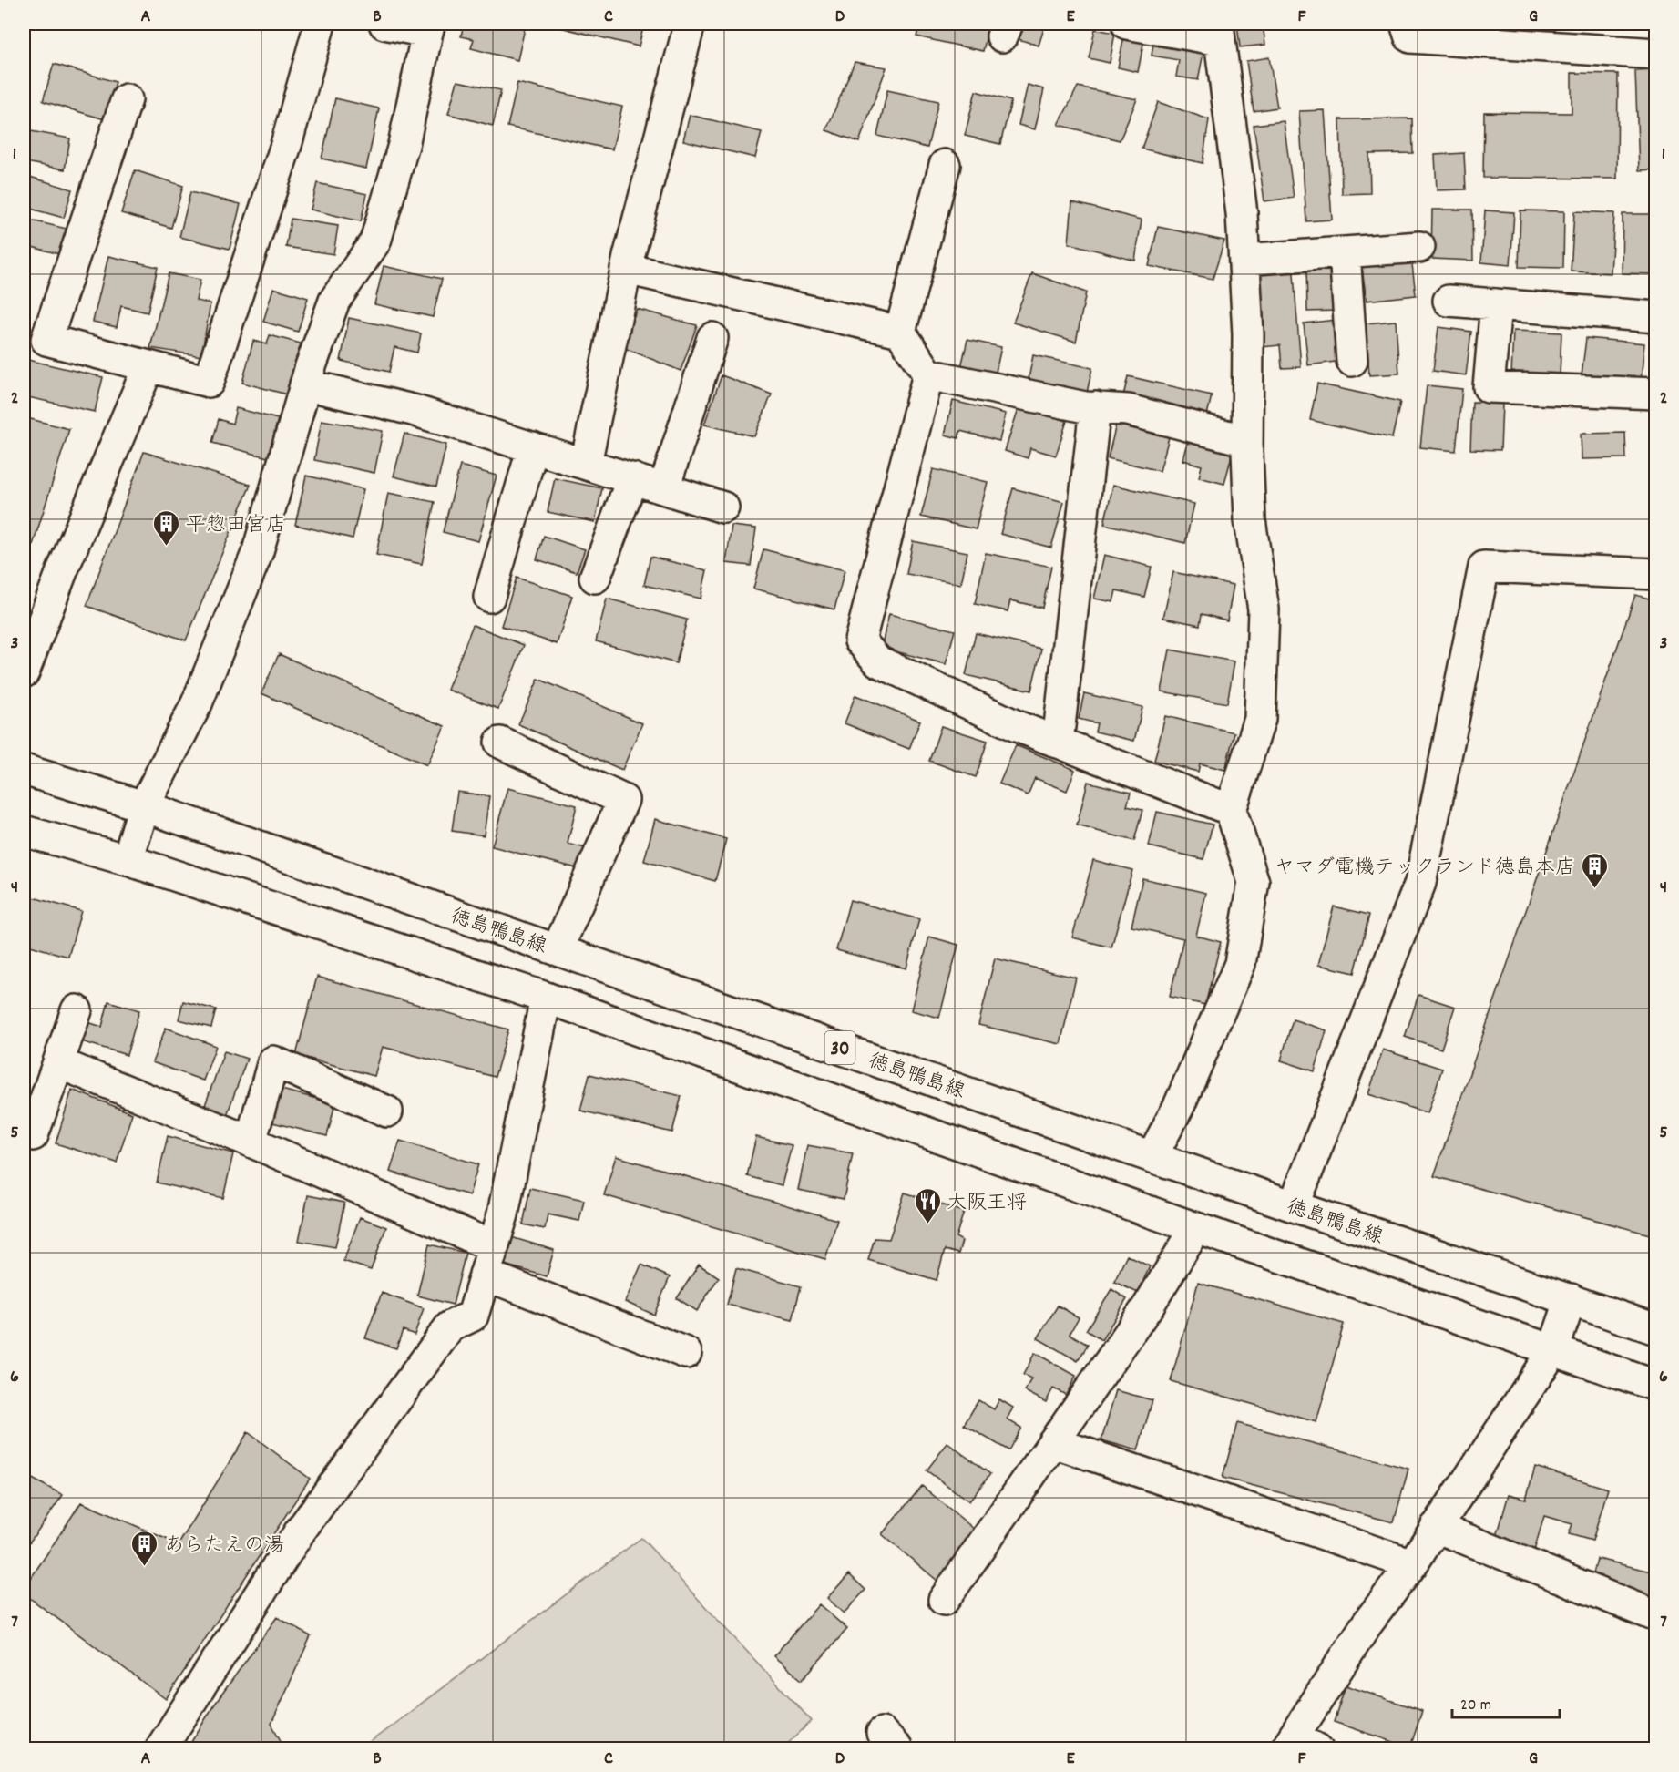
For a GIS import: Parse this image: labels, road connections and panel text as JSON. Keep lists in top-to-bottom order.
{
  "streets": {
    "street": ["徳島鴨島線", "30"]
  },
  "places": {
    "building": ["平惣田宮店", "ヤマダ電機テックランド徳島本店", "あらたえの湯"],
    "restaurant": ["大阪王将"]
  },
  "scale_bar": "20 m",
  "grid": {
    "columns": [
      "A",
      "B",
      "C",
      "D",
      "E",
      "F",
      "G"
    ],
    "rows": [
      "1",
      "2",
      "3",
      "4",
      "5",
      "6",
      "7"
    ]
  }
}
